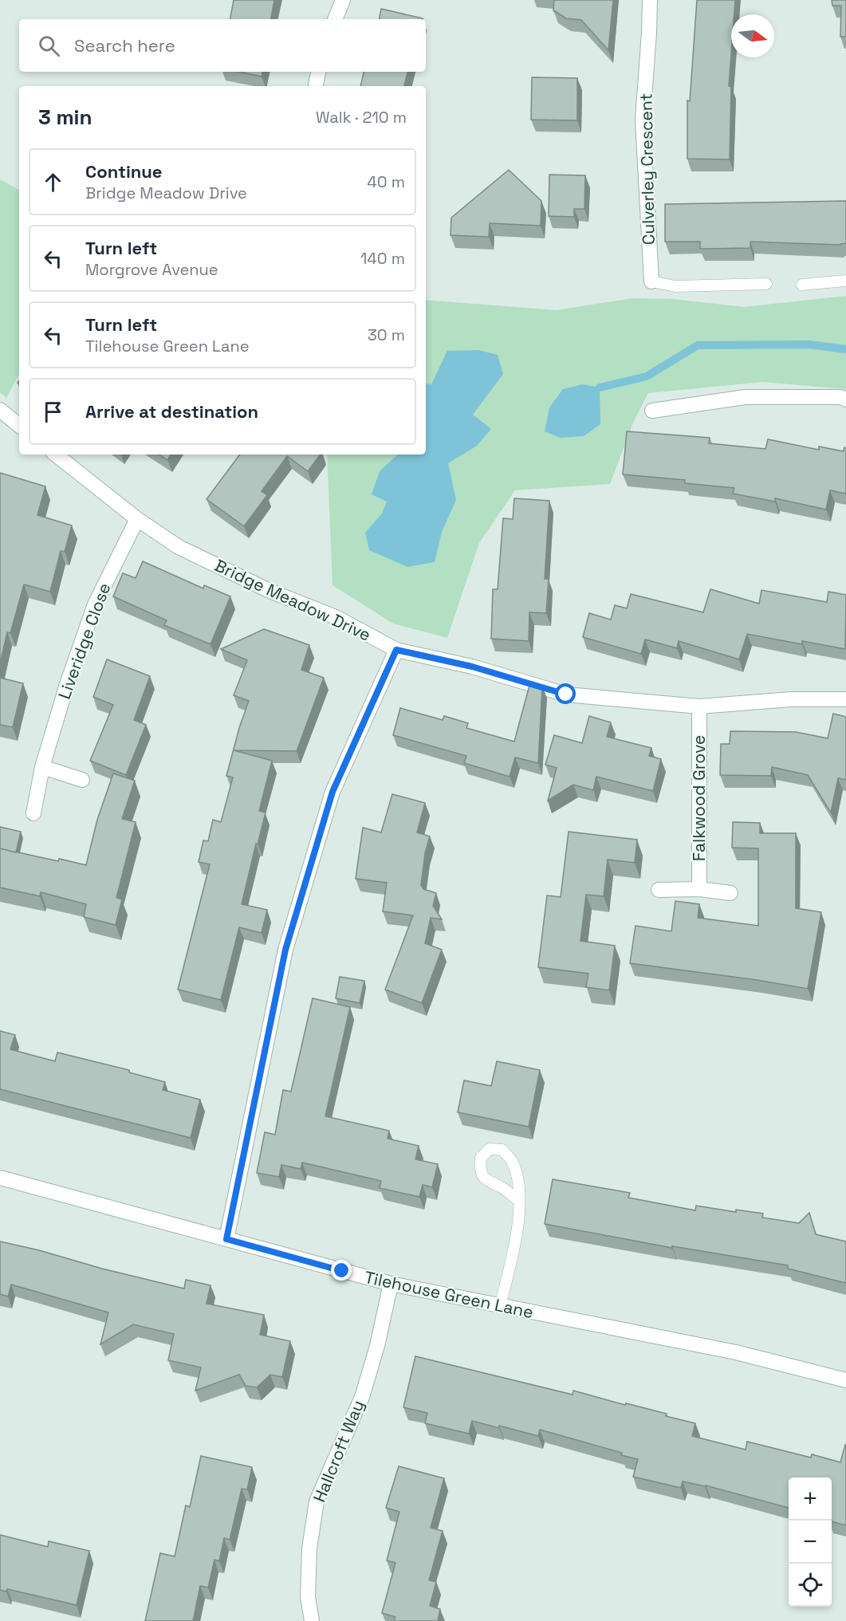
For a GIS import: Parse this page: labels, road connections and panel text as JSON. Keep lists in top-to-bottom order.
{
  "streets": {
    "street": [
      "Culverley Crescent",
      "Bridge Meadow Drive",
      "Liveridge Close",
      "Falkwood Grove",
      "Tilehouse Green Lane",
      "Hallcroft Way"
    ]
  },
  "crossings": [
    ["Bridge Meadow Drive", "Liveridge Close"],
    ["Bridge Meadow Drive", "Falkwood Grove"],
    ["Tilehouse Green Lane", "Hallcroft Way"]
  ],
  "north": "right",
  "page": {
    "search": "Search here",
    "heading": ["3 min", "Walk · 210 m"],
    "list": [
      ["Continue", "Bridge Meadow Drive", "40 m"],
      ["Turn left", "Morgrove Avenue", "140 m"],
      ["Turn left", "Tilehouse Green Lane", "30 m"],
      "Arrive at destination"
    ],
    "map_buttons": ["+", "−"]
  }
}
